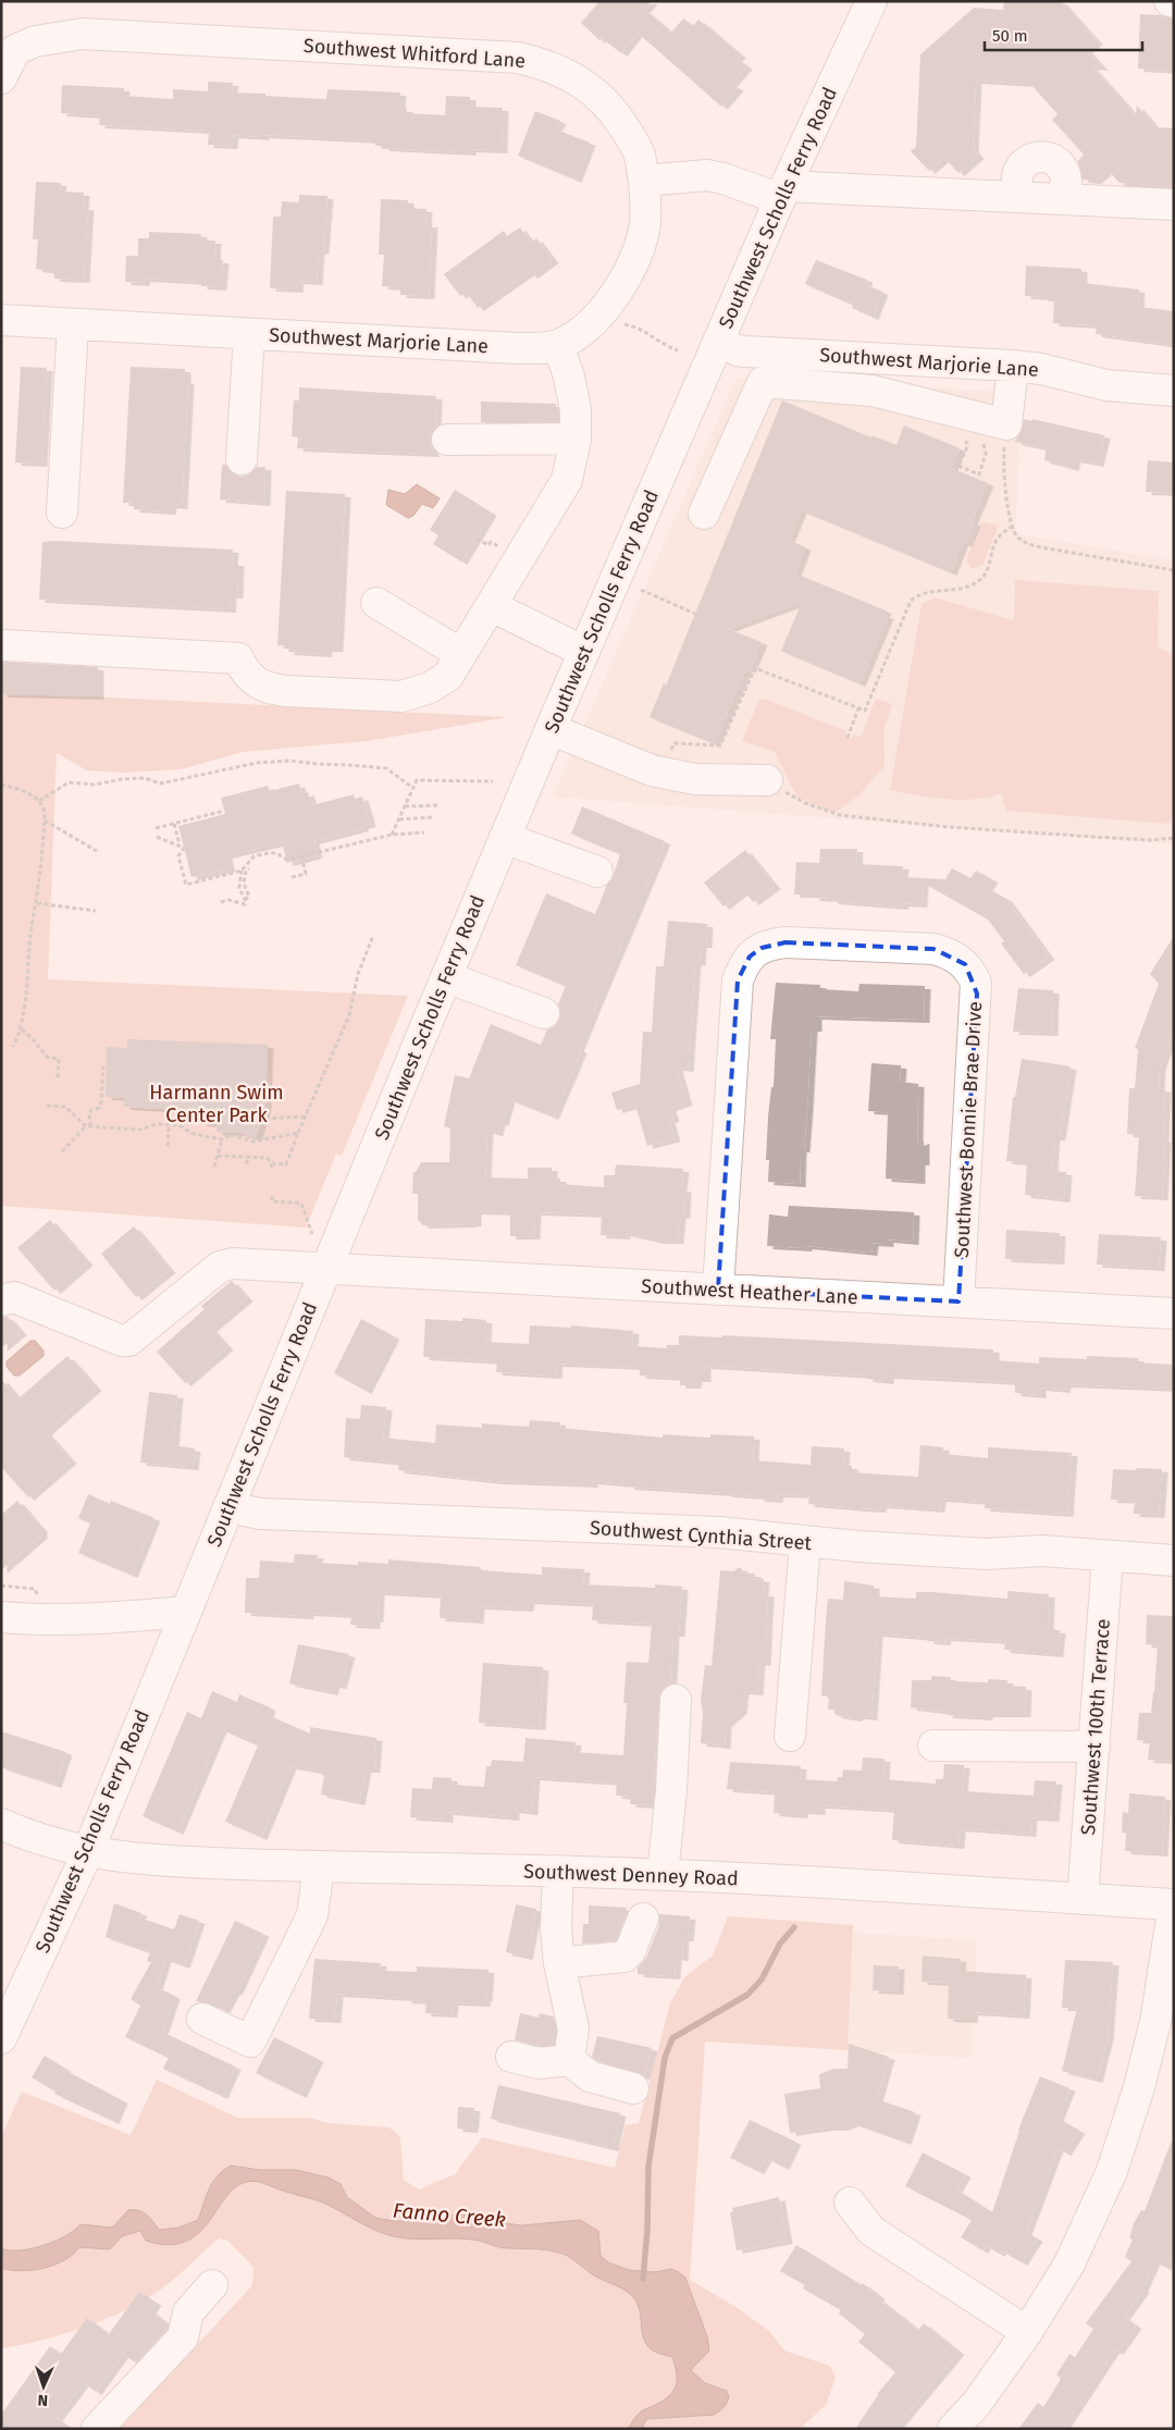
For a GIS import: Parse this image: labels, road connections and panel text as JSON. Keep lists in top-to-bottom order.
{
  "streets": {
    "street": [
      "Southwest Whitford Lane",
      "Southwest Scholls Ferry Road",
      "Southwest Marjorie Lane",
      "Southwest Bonnie Brae Drive",
      "Southwest Heather Lane",
      "Southwest Cynthia Street",
      "Southwest 100th Terrace",
      "Southwest Denney Road"
    ]
  },
  "crossings": [
    ["Southwest Scholls Ferry Road", "Southwest Marjorie Lane"],
    ["Southwest Scholls Ferry Road", "Southwest Heather Lane"],
    ["Southwest Scholls Ferry Road", "Southwest Cynthia Street"],
    ["Southwest Scholls Ferry Road", "Southwest Denney Road"],
    ["Southwest Bonnie Brae Drive", "Southwest Heather Lane"],
    ["Southwest Cynthia Street", "Southwest 100th Terrace"],
    ["Southwest 100th Terrace", "Southwest Denney Road"]
  ],
  "water": ["Fanno Creek"],
  "parks": ["Harmann Swim Center Park"],
  "scale_bar": "50 m",
  "north": "bottom"
}
